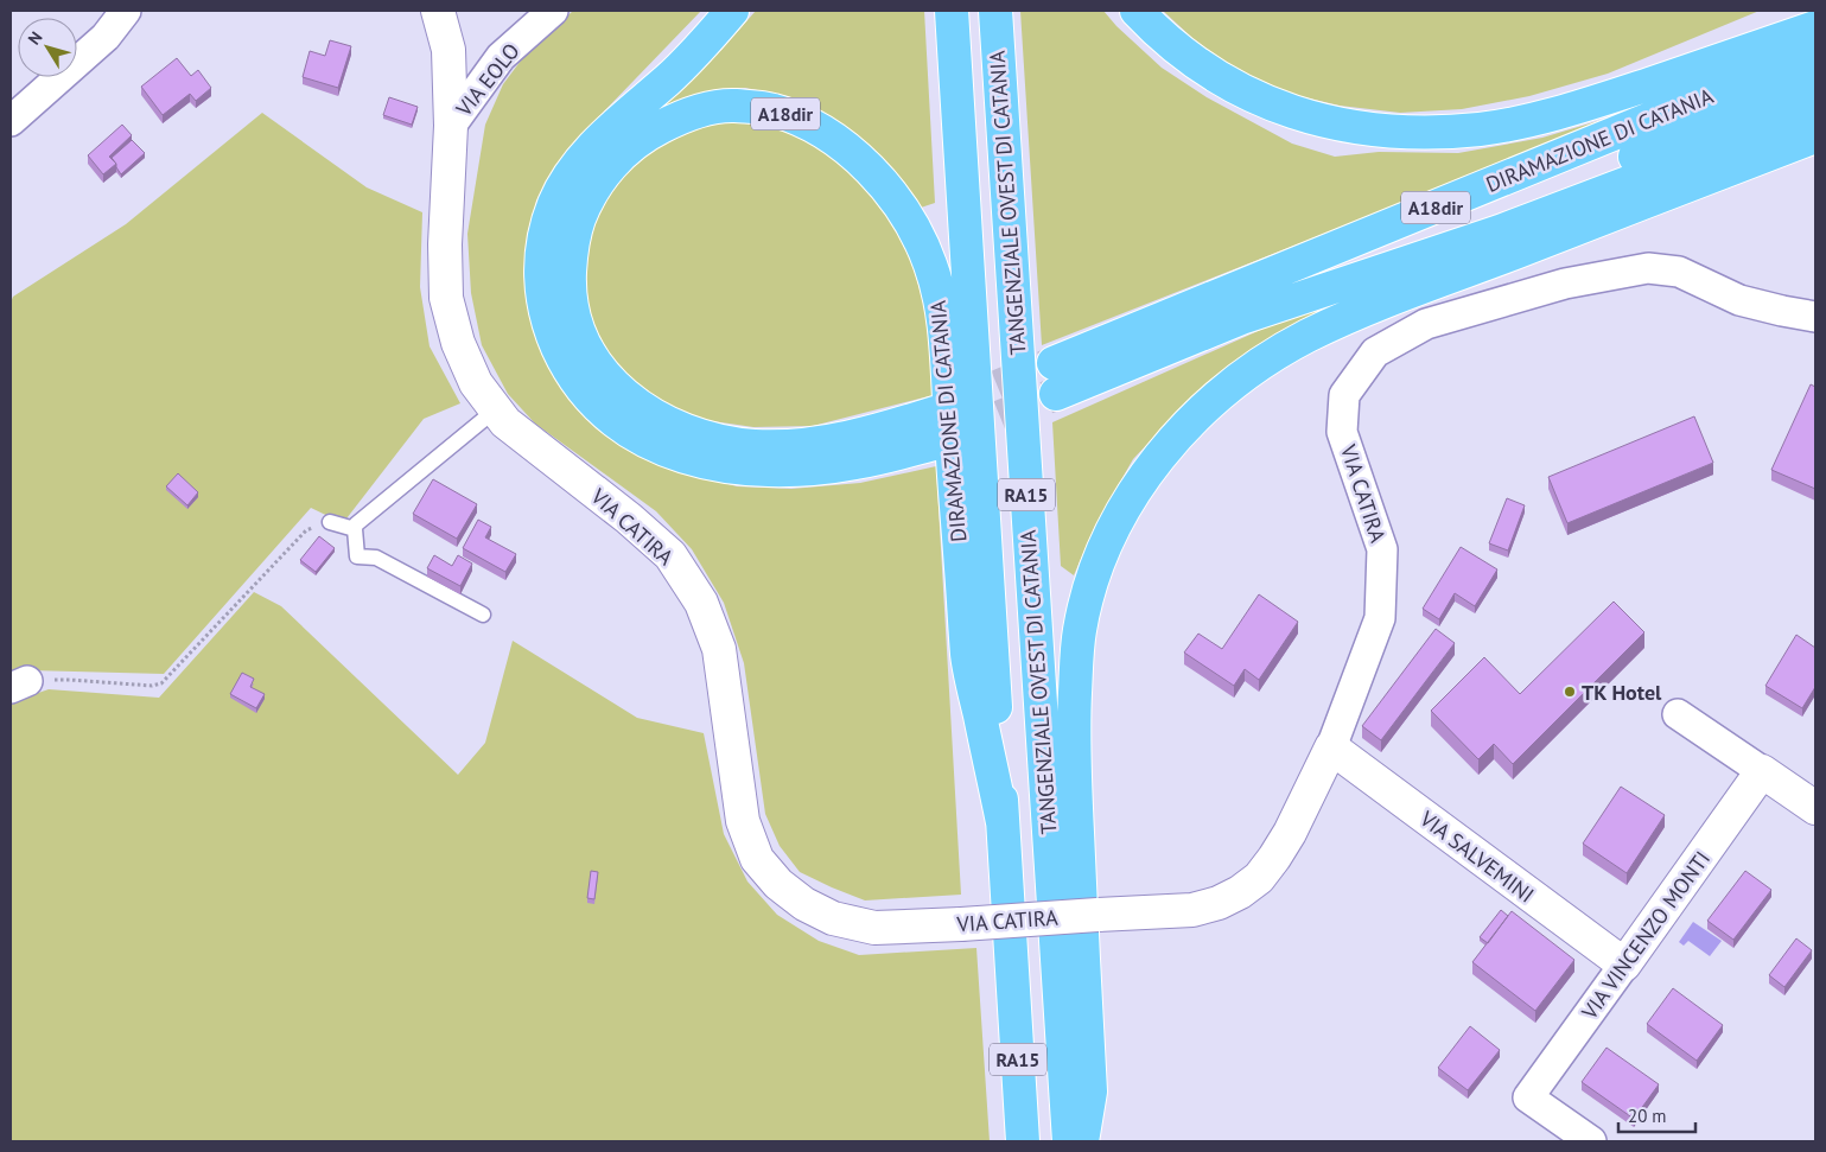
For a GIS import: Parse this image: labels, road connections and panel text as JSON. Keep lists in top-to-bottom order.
{
  "streets": {
    "highway": [
      "A18dir",
      "DIRAMAZIONE DI CATANIA",
      "TANGENZIALE OVEST DI CATANIA",
      "RA15"
    ],
    "street": [
      "VIA EOLO",
      "VIA CATIRA",
      "VIA SALVEMINI",
      "VIA VINCENZO MONTI"
    ]
  },
  "crossings": [
    ["VIA EOLO", "VIA CATIRA"],
    ["DIRAMAZIONE DI CATANIA", "TANGENZIALE OVEST DI CATANIA"],
    ["VIA CATIRA", "VIA SALVEMINI"],
    ["VIA SALVEMINI", "VIA VINCENZO MONTI"]
  ],
  "places": ["TK Hotel"],
  "scale_bar": "20 m",
  "north": "top left"
}
